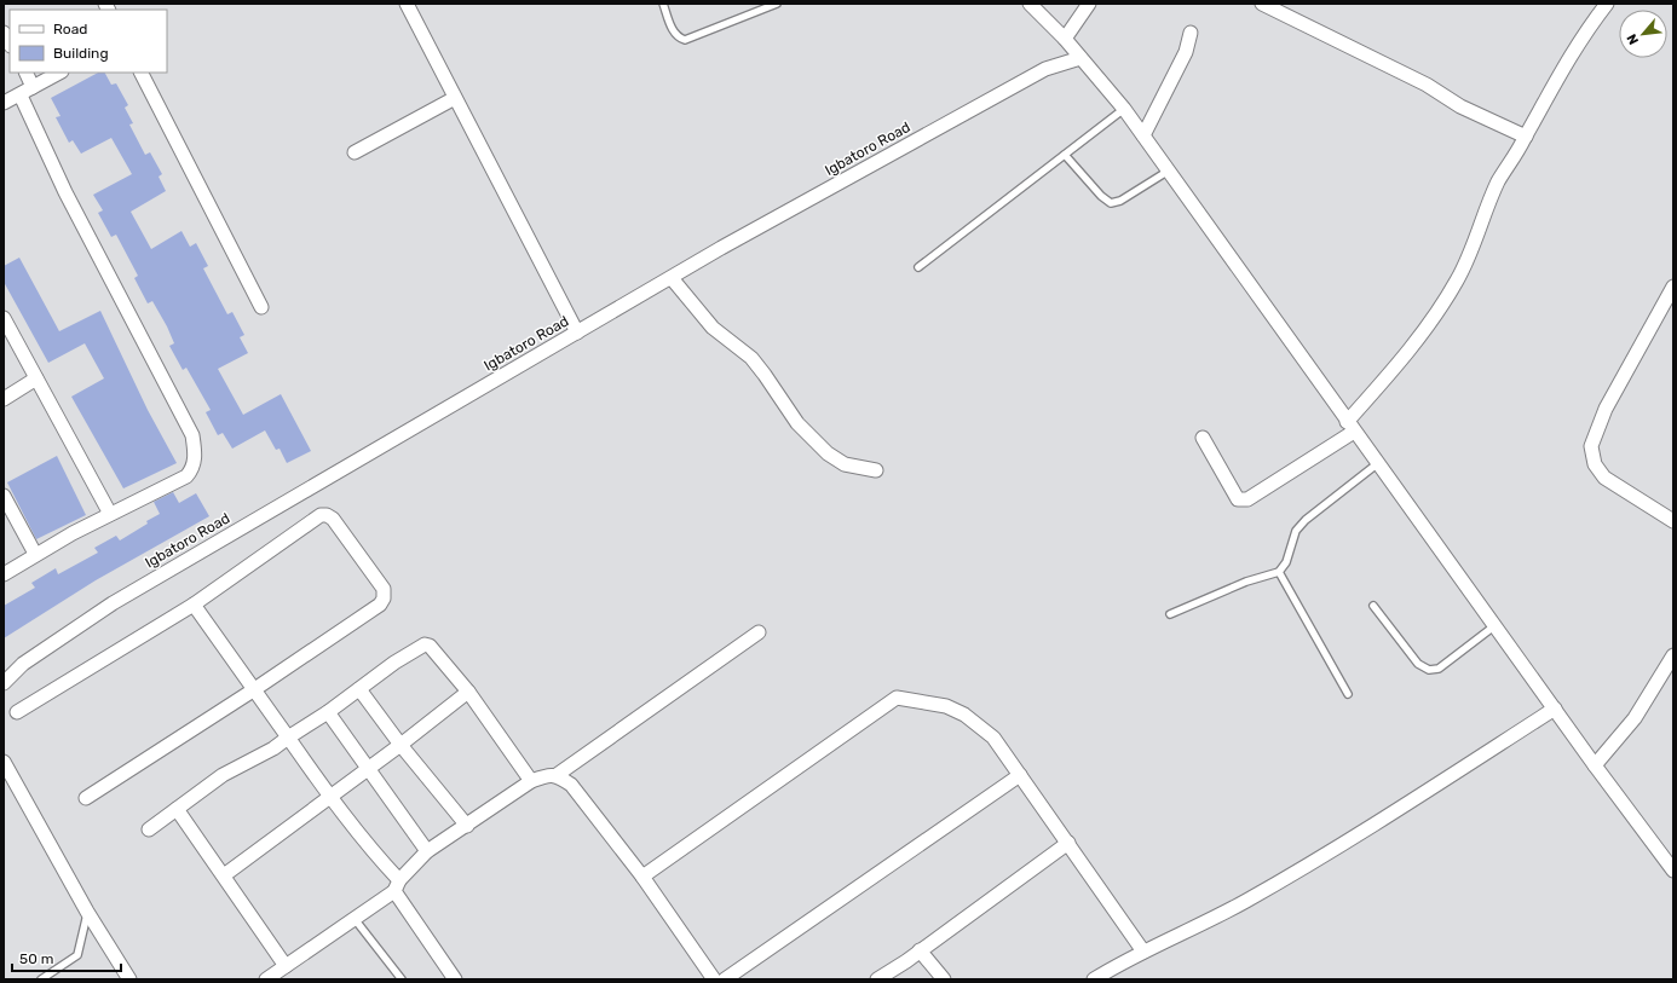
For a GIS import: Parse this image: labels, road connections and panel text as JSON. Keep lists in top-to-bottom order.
{
  "streets": {
    "street": ["Igbatoro Road"]
  },
  "legend": ["Road", "Building"],
  "scale_bar": "50 m",
  "north": "bottom left"
}
